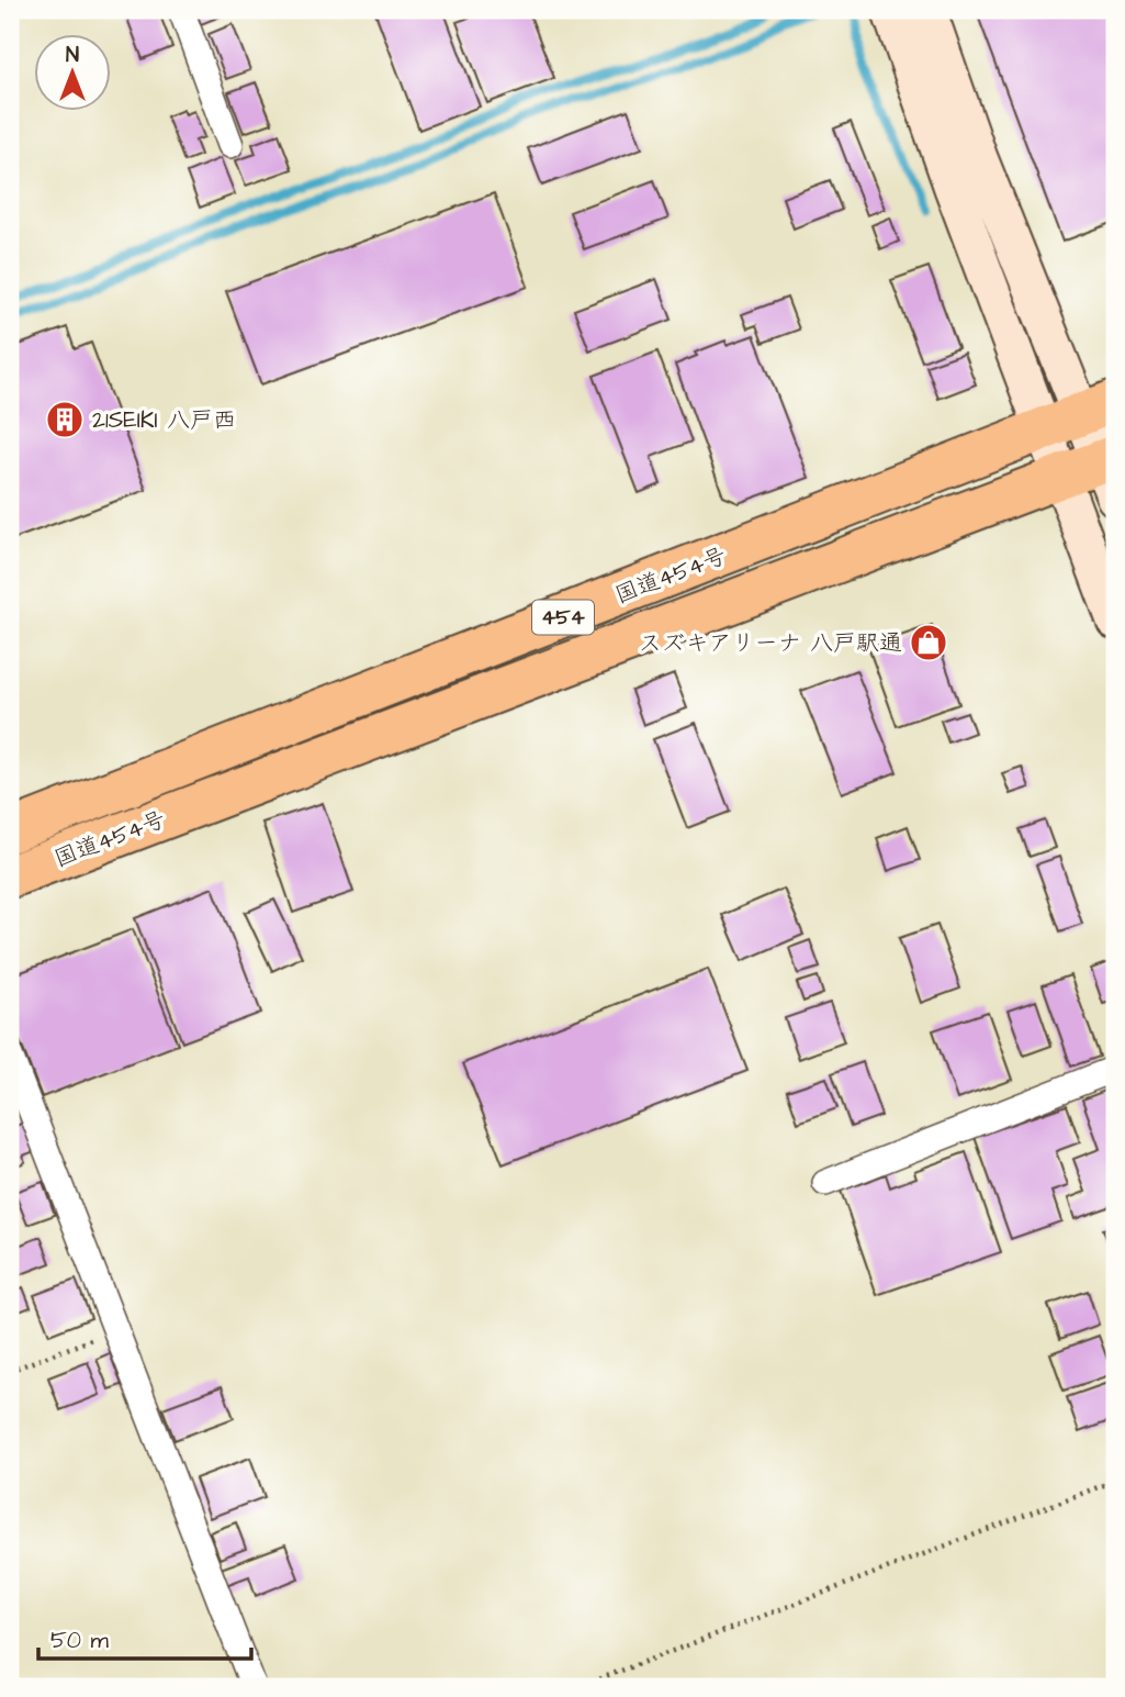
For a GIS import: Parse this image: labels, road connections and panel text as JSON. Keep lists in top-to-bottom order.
{
  "streets": {
    "highway": ["国道454号", "454"]
  },
  "places": {
    "building": ["21SEIKI 八戸西"],
    "shop": ["スズキアリーナ 八戸駅通"]
  },
  "scale_bar": "50 m",
  "north": "top"
}
